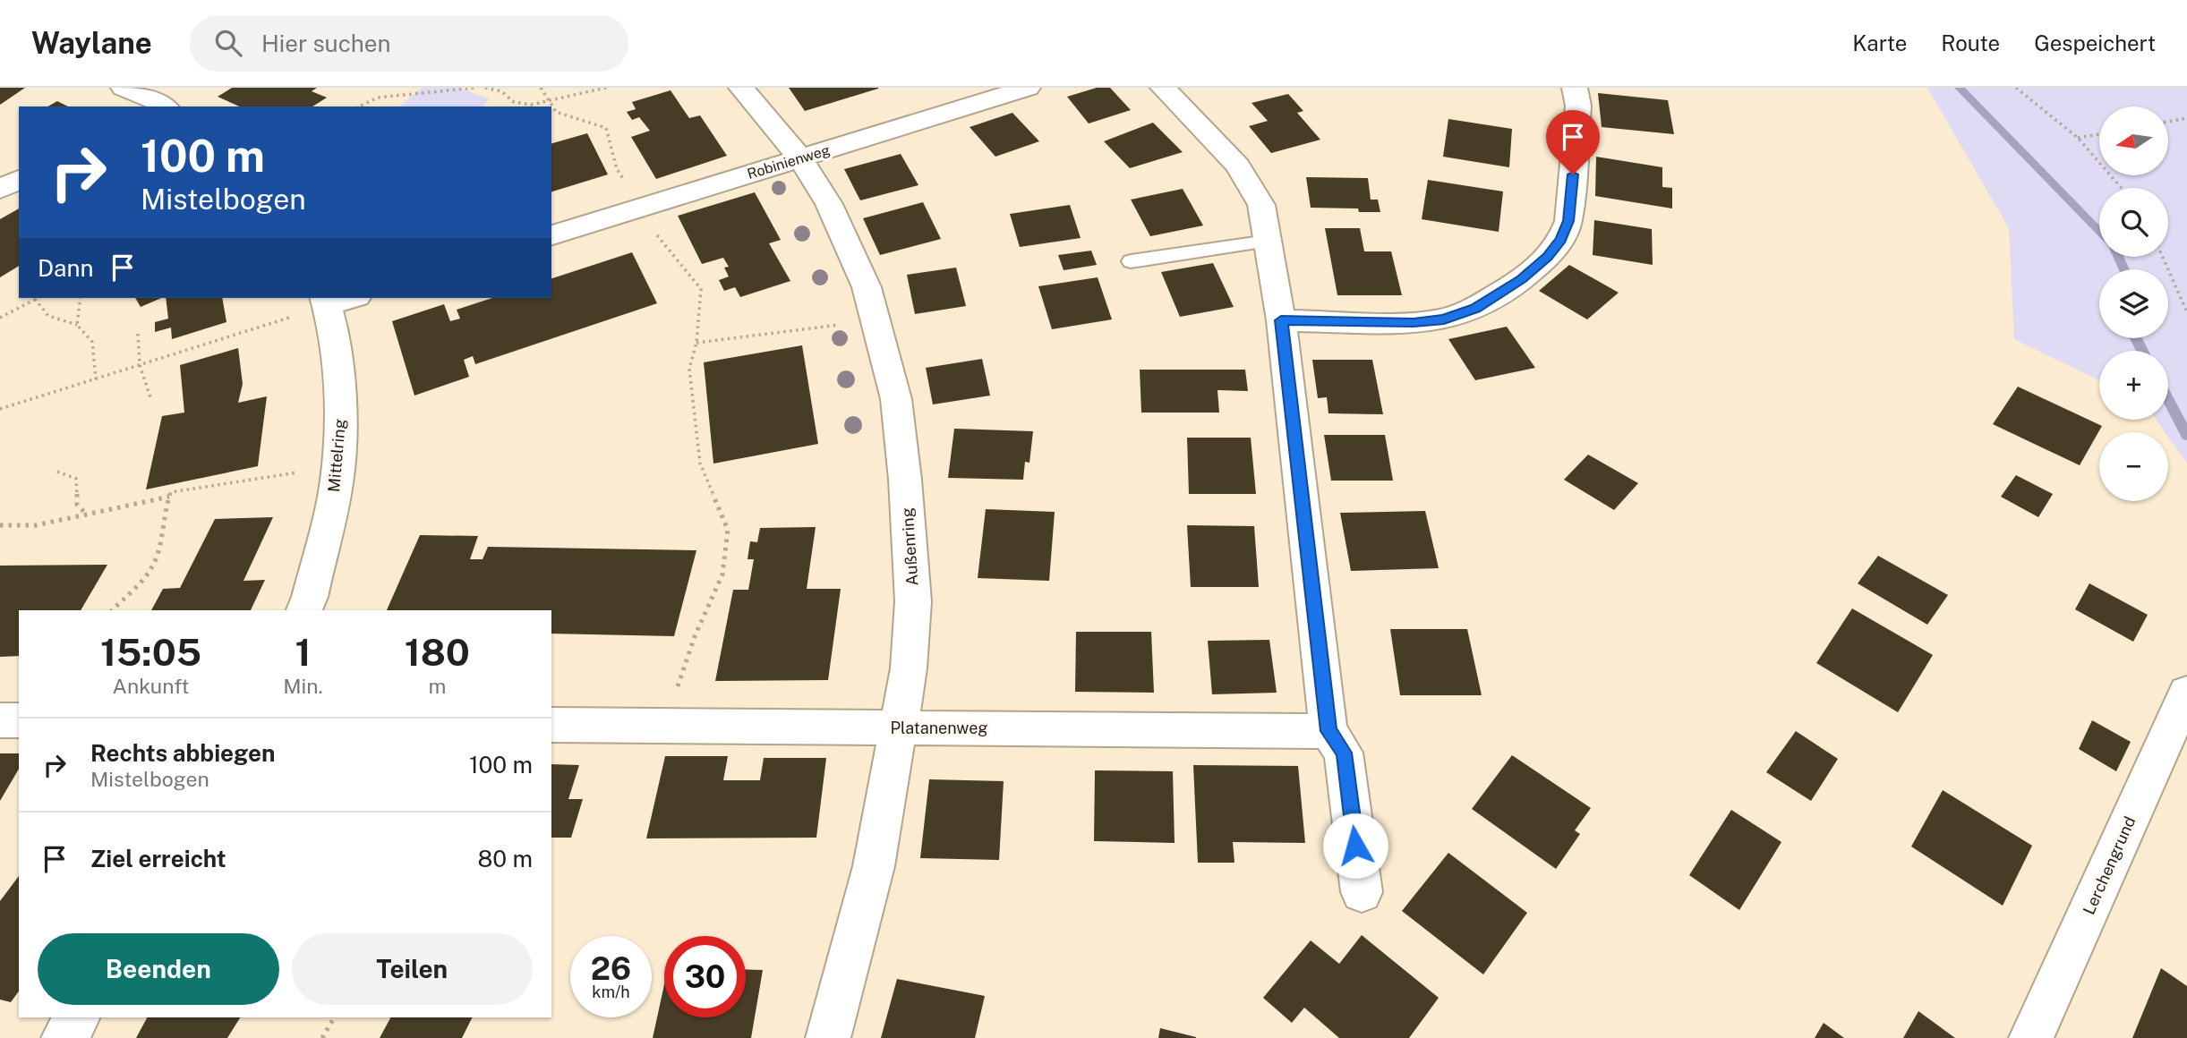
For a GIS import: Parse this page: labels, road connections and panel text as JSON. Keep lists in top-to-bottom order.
{
  "streets": {
    "street": [
      "Robinienweg",
      "Mittelring",
      "Außenring",
      "Platanenweg",
      "Lerchengrund"
    ]
  },
  "crossings": [
    ["Robinienweg", "Außenring"],
    ["Außenring", "Platanenweg"]
  ],
  "north": "left",
  "page": {
    "header": "Waylane",
    "search": "Hier suchen",
    "nav": ["Karte", "Route", "Gespeichert"],
    "map_buttons": ["+", "−"],
    "turn": ["100 m", "Mistelbogen"],
    "then": "Dann",
    "eta": [
      "15:05",
      "Ankunft",
      "1",
      "Min.",
      "180",
      "m"
    ],
    "list": [
      {
        "name": "Rechts abbiegen",
        "note": "Mistelbogen",
        "value": "100 m"
      },
      {
        "name": "Ziel erreicht",
        "value": "80 m"
      }
    ],
    "buttons": ["Beenden", "Teilen"],
    "speed": "26 km/h",
    "limit": "30"
  }
}
